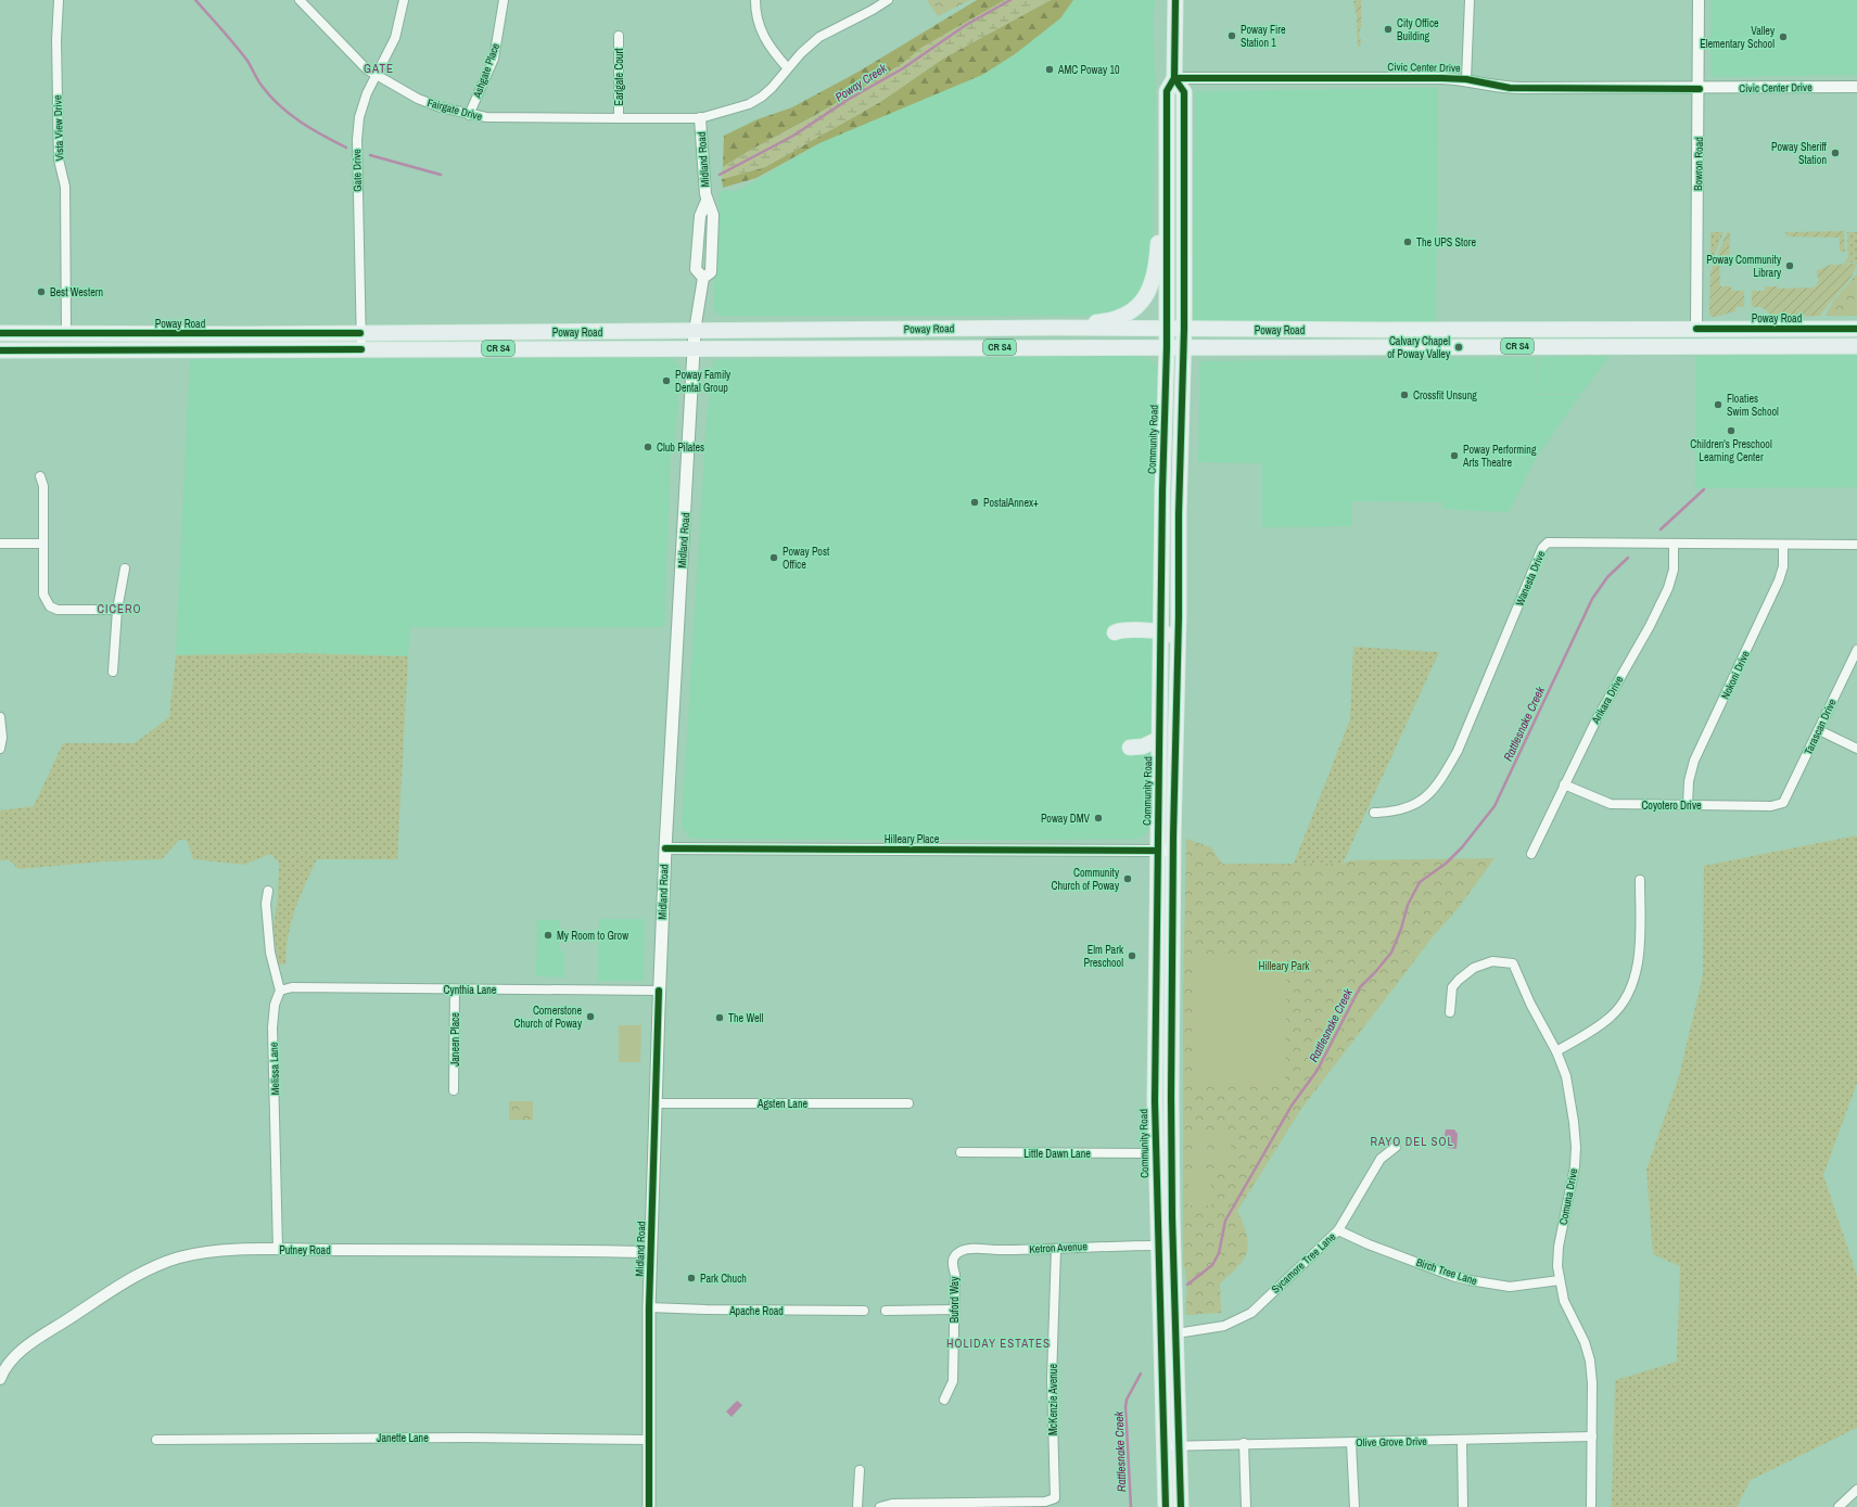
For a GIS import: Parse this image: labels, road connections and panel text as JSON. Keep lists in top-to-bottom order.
{
  "streets": {
    "main road": [
      "Midland Road",
      "Poway Road",
      "CR S4",
      "Community Road"
    ],
    "street": [
      "Civic Center Drive",
      "Ashgate Place",
      "Earlgate Court",
      "Fairgate Drive",
      "Vista View Drive",
      "Bowron Road",
      "Gate Drive",
      "Wanesta Drive",
      "Nokoni Drive",
      "Arikara Drive",
      "Tarascan Drive",
      "Coyotero Drive",
      "Hilleary Place",
      "Cynthia Lane",
      "Janeen Place",
      "Melissa Lane",
      "Agsten Lane",
      "Little Dawn Lane",
      "Comuna Drive",
      "Ketron Avenue",
      "Putney Road",
      "Sycamore Tree Lane",
      "Birch Tree Lane",
      "Buford Way",
      "Apache Road",
      "McKenzie Avenue",
      "Janette Lane",
      "Olive Grove Drive"
    ]
  },
  "crossings": [
    ["Civic Center Drive", "Bowron Road"],
    ["Civic Center Drive", "Community Road"],
    ["Ashgate Place", "Fairgate Drive"],
    ["Earlgate Court", "Fairgate Drive"],
    ["Fairgate Drive", "Midland Road"],
    ["Fairgate Drive", "Gate Drive"],
    ["Vista View Drive", "Poway Road"],
    ["Midland Road", "Poway Road"],
    ["Midland Road", "Hilleary Place"],
    ["Midland Road", "Cynthia Lane"],
    ["Midland Road", "Agsten Lane"],
    ["Midland Road", "Putney Road"],
    ["Midland Road", "Apache Road"],
    ["Midland Road", "Janette Lane"],
    ["Bowron Road", "Poway Road"],
    ["Gate Drive", "Poway Road"],
    ["Poway Road", "Community Road"],
    ["Community Road", "Hilleary Place"],
    ["Community Road", "Little Dawn Lane"],
    ["Community Road", "Ketron Avenue"],
    ["Community Road", "Sycamore Tree Lane"],
    ["Community Road", "Olive Grove Drive"],
    ["Wanesta Drive", "Nokoni Drive"],
    ["Wanesta Drive", "Arikara Drive"],
    ["Nokoni Drive", "Coyotero Drive"],
    ["Arikara Drive", "Coyotero Drive"],
    ["Tarascan Drive", "Coyotero Drive"],
    ["Cynthia Lane", "Janeen Place"],
    ["Cynthia Lane", "Melissa Lane"],
    ["Melissa Lane", "Putney Road"],
    ["Comuna Drive", "Birch Tree Lane"],
    ["Comuna Drive", "Olive Grove Drive"],
    ["Ketron Avenue", "Buford Way"],
    ["Ketron Avenue", "McKenzie Avenue"],
    ["Sycamore Tree Lane", "Birch Tree Lane"]
  ],
  "districts": [
    "GATE",
    "CICERO",
    "RAYO DEL SOL",
    "HOLIDAY ESTATES"
  ],
  "water": ["Poway Creek", "Rattlesnake Creek"],
  "parks": ["Hilleary Park"],
  "places": [
    "City Office Building",
    "Poway Fire Station 1",
    "Valley Elementary School",
    "AMC Poway 10",
    "Poway Sheriff Station",
    "The UPS Store",
    "Poway Community Library",
    "Best Western",
    "Calvary Chapel of Poway Valley",
    "Poway Family Dental Group",
    "Crossfit Unsung",
    "Floaties Swim School",
    "Children's Preschool Learning Center",
    "Club Pilates",
    "Poway Performing Arts Theatre",
    "PostalAnnex+",
    "Poway Post Office",
    "Poway DMV",
    "Community Church of Poway",
    "My Room to Grow",
    "Elm Park Preschool",
    "Cornerstone Church of Poway",
    "The Well",
    "Park Chuch"
  ]
}
